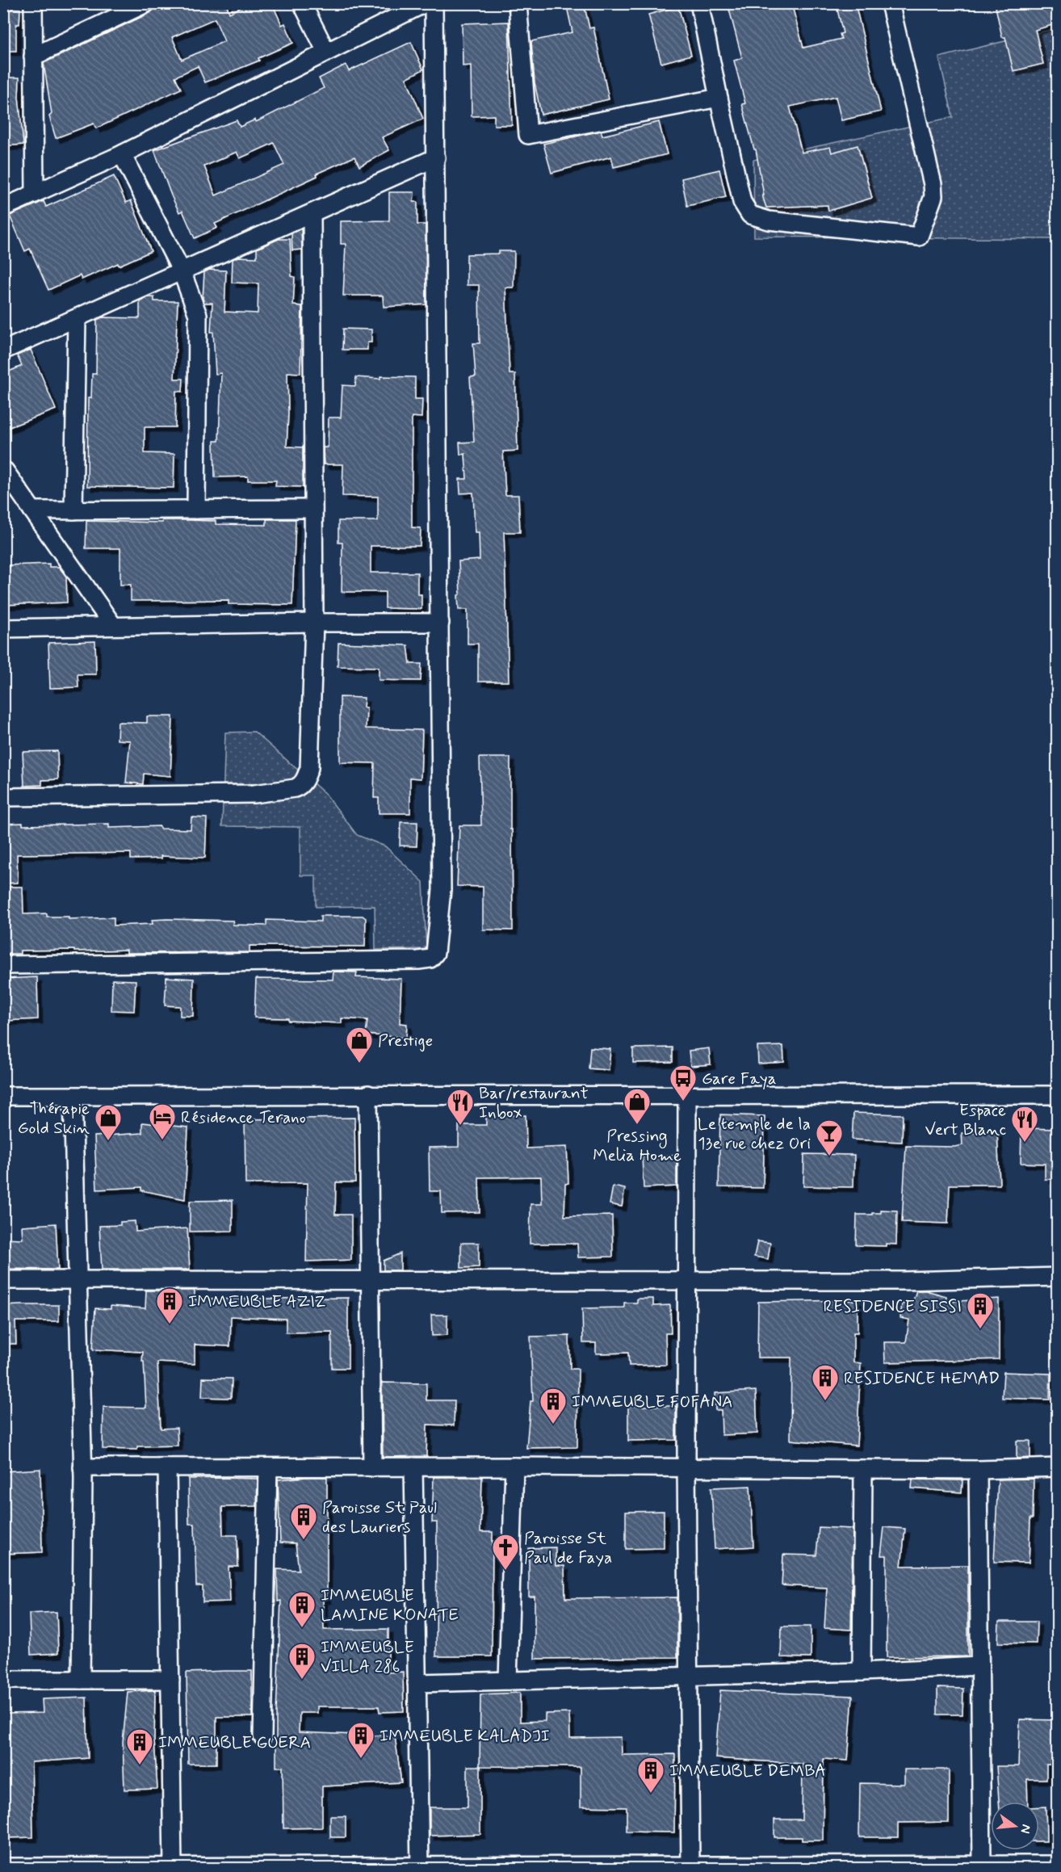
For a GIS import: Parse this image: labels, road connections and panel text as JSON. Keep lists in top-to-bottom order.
{
  "places": {
    "shop": ["Prestige", "Pressing Melia Home", "Thérapie Gold Skin"],
    "bus stop": ["Gare Faya"],
    "restaurant": ["Bar/restaurant Inbox", "Espace Vert Blanc"],
    "hotel": ["Résidence Terano"],
    "bar": ["Le temple de la 13e rue chez Ori"],
    "building": [
      "IMMEUBLE AZIZ",
      "RESIDENCE SISSI",
      "RESIDENCE HEMAD",
      "IMMEUBLE FOFANA",
      "Paroisse St Paul des Lauriers",
      "IMMEUBLE LAMINE KONATE",
      "IMMEUBLE VILLA 286",
      "IMMEUBLE KALADJI",
      "IMMEUBLE GUERA",
      "IMMEUBLE DEMBA"
    ],
    "church": ["Paroisse St Paul de Faya"]
  },
  "north": "right"
}
